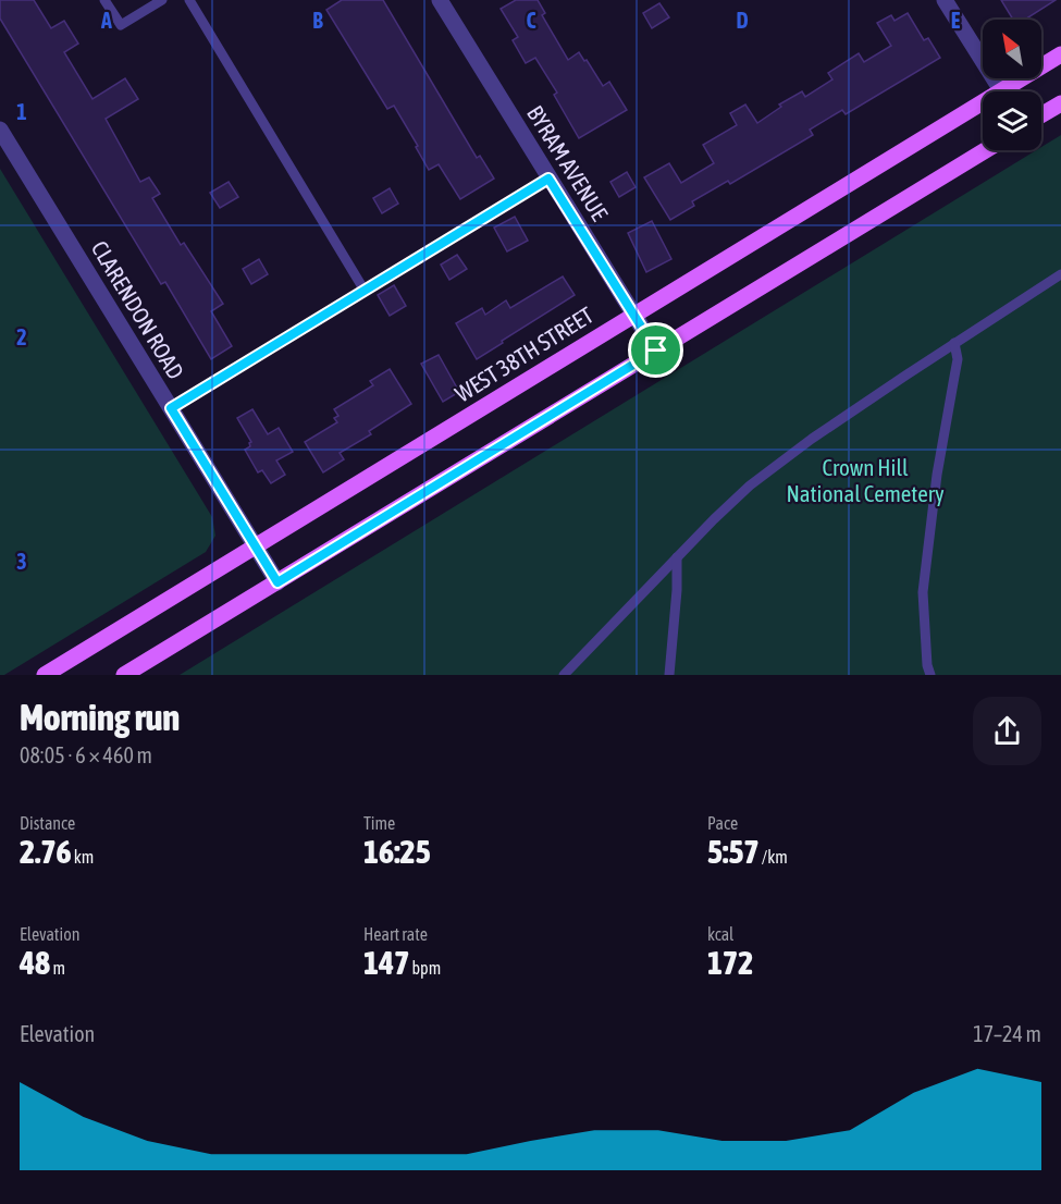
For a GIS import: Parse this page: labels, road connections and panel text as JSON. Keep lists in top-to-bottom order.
{
  "streets": {
    "main road": ["WEST 38TH STREET"],
    "street": ["BYRAM AVENUE", "CLARENDON ROAD"]
  },
  "crossings": [
    ["BYRAM AVENUE", "WEST 38TH STREET"],
    ["CLARENDON ROAD", "WEST 38TH STREET"]
  ],
  "parks": ["Crown Hill National Cemetery"],
  "north": "top left",
  "page": {
    "heading": ["Morning run", "08:05 · 6 × 460 m"],
    "stats": [
      ["Distance", "2.76 km"],
      ["Time", "16:25"],
      ["Pace", "5:57 /km"],
      ["Elevation", "48 m"],
      ["Heart rate", "147 bpm"],
      ["kcal", "172"]
    ],
    "chart": ["Elevation", "17–24 m"]
  },
  "grid": {
    "columns": [
      "A",
      "B",
      "C",
      "D",
      "E"
    ],
    "rows": ["1", "2", "3"]
  }
}
